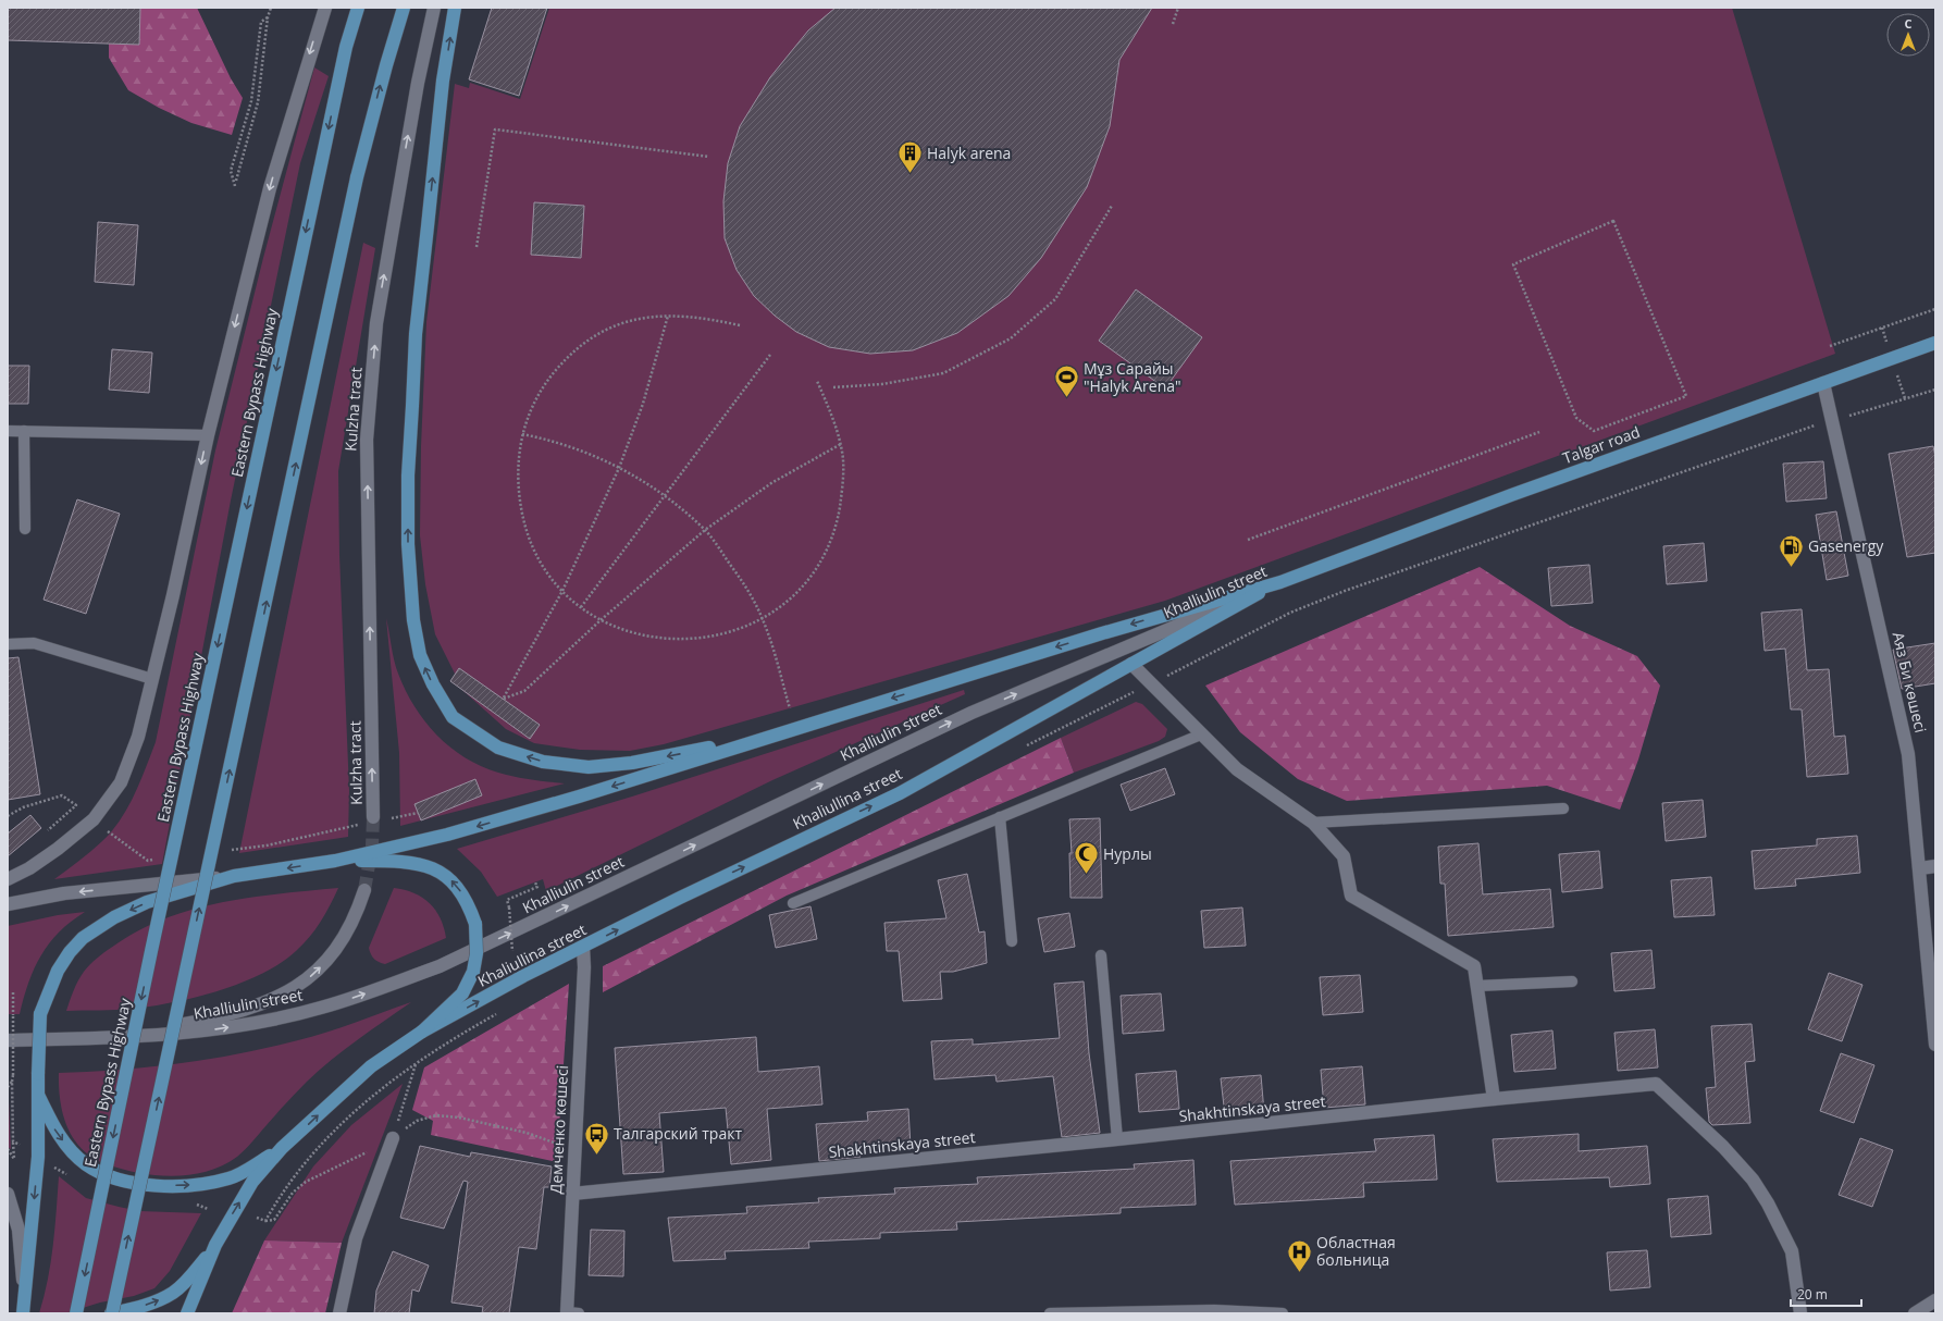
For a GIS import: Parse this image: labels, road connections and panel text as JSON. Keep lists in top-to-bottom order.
{
  "streets": {
    "main road": [
      "Eastern Bypass Highway",
      "Kulzha tract",
      "Talgar road",
      "Khalliulin street",
      "Аяз Би көшесі",
      "Khaliullina street",
      "Shakhtinskaya street",
      "Демченко көшесі"
    ]
  },
  "crossings": [
    ["Talgar road", "Khalliulin street"],
    ["Talgar road", "Аяз Би көшесі"],
    ["Talgar road", "Khaliullina street"],
    ["Khalliulin street", "Khaliullina street"],
    ["Khaliullina street", "Демченко көшесі"],
    ["Shakhtinskaya street", "Демченко көшесі"]
  ],
  "one_way": ["Khaliullina street"],
  "places": {
    "building": ["Halyk arena"],
    "sports": ["Мұз Сарайы \"Halyk Arena\""],
    "fuel station": ["Gasenergy"],
    "mosque": ["Нурлы"],
    "bus stop": ["Талгарский тракт"],
    "hospital": ["Областная больница"]
  },
  "scale_bar": "20 m",
  "north": "top"
}
